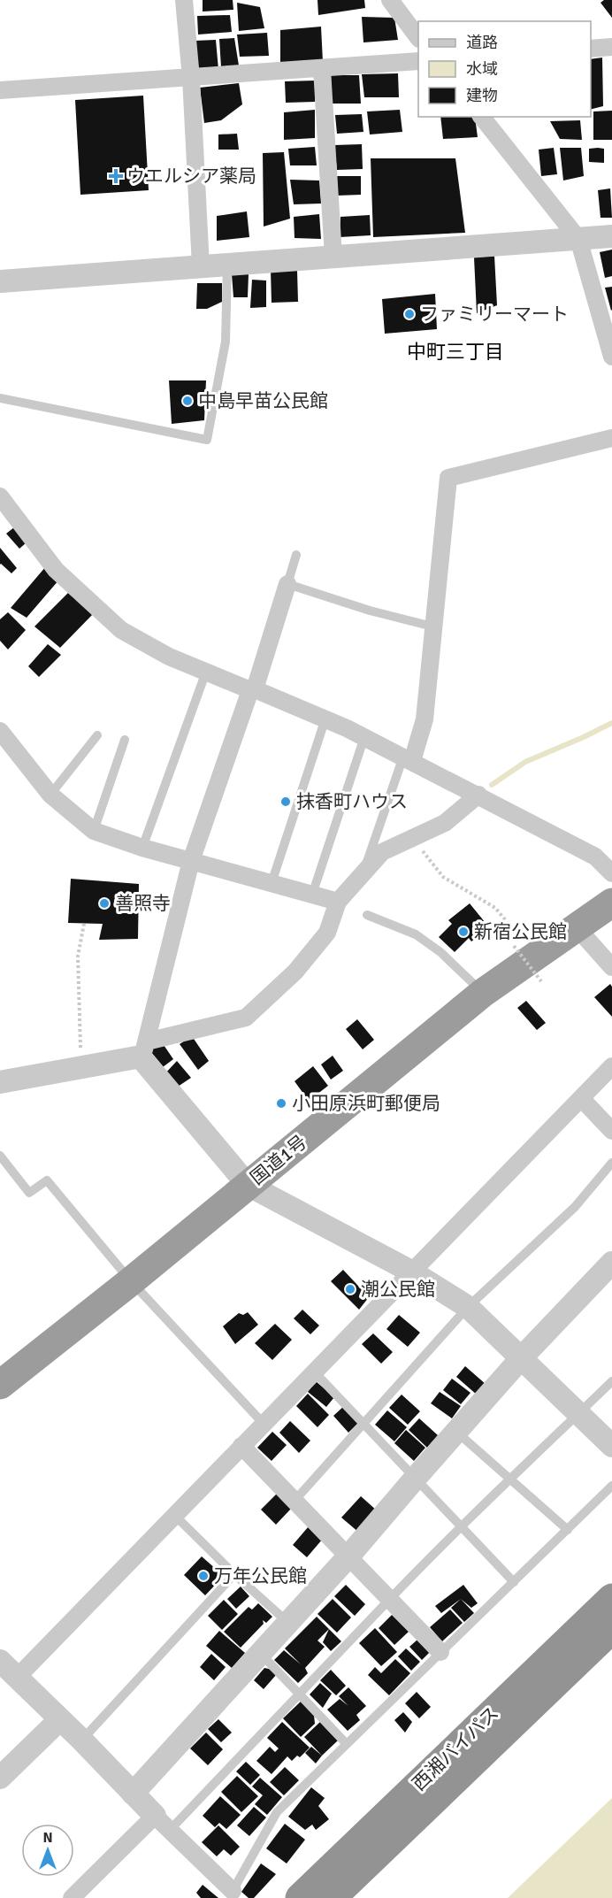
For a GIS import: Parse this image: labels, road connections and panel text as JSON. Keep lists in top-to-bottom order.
{
  "streets": {
    "highway": ["国道1号", "西湘バイパス"]
  },
  "districts": ["中町三丁目"],
  "places": {
    "health": ["ウエルシア薬局"],
    "other": [
      "ファミリーマート",
      "中島早苗公民館",
      "抹香町ハウス",
      "善照寺",
      "新宿公民館",
      "小田原浜町郵便局",
      "潮公民館",
      "万年公民館"
    ]
  },
  "legend": ["道路", "水域", "建物"],
  "north": "top"
}
